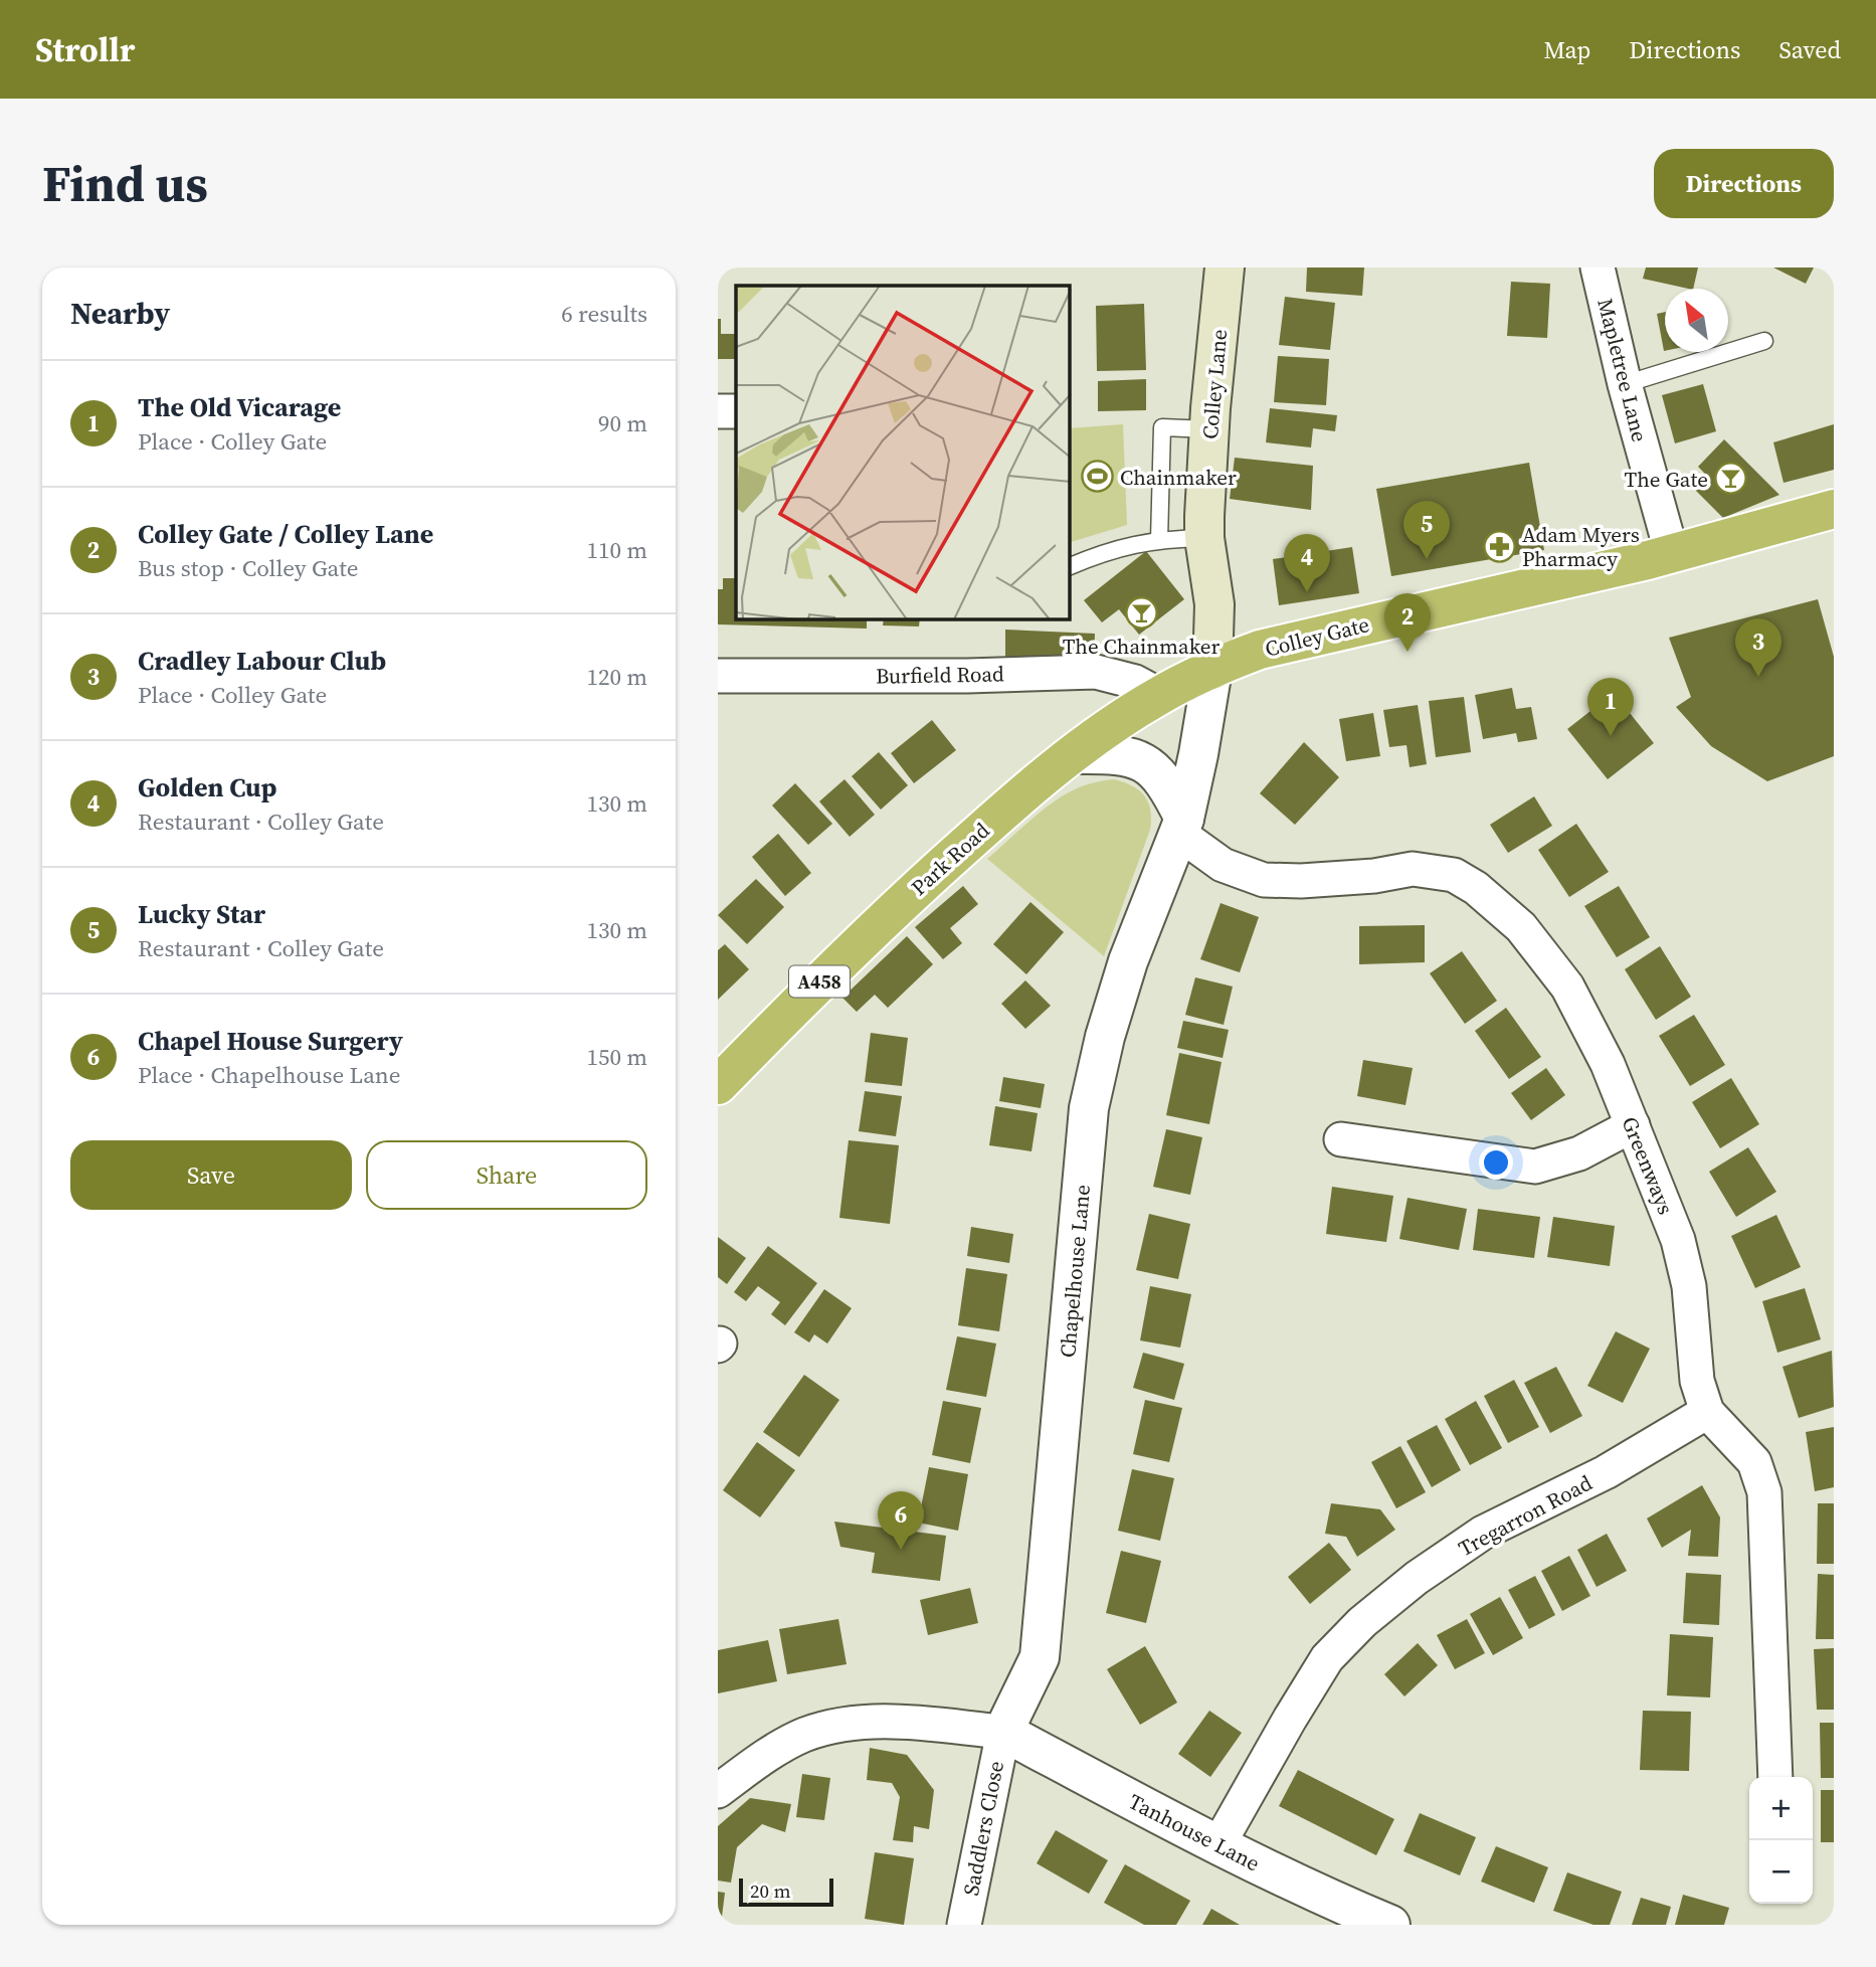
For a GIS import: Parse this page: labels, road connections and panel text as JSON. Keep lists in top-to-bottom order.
{
  "streets": {
    "highway": ["Colley Gate", "Park Road", "A458"],
    "main road": ["Colley Lane"],
    "street": [
      "Mapletree Lane",
      "Burfield Road",
      "Greenways",
      "Chapelhouse Lane",
      "Tregarron Road",
      "Saddlers Close",
      "Tanhouse Lane"
    ]
  },
  "crossings": [
    ["Mapletree Lane", "Colley Gate"],
    ["Colley Lane", "Colley Gate"],
    ["Colley Lane", "Park Road"],
    ["Colley Lane", "Chapelhouse Lane"],
    ["Colley Gate", "Park Road"],
    ["Colley Gate", "Chapelhouse Lane"],
    ["Burfield Road", "Park Road"],
    ["Park Road", "Chapelhouse Lane"],
    ["Greenways", "Chapelhouse Lane"],
    ["Greenways", "Tregarron Road"],
    ["Chapelhouse Lane", "Saddlers Close"],
    ["Chapelhouse Lane", "Tanhouse Lane"],
    ["Tregarron Road", "Tanhouse Lane"],
    ["Saddlers Close", "Tanhouse Lane"]
  ],
  "places": {
    "sports": ["Chainmaker"],
    "bar": ["The Gate", "The Chainmaker"],
    "pharmacy": ["Adam Myers Pharmacy"]
  },
  "scale_bar": "20 m",
  "north": "top left",
  "page": {
    "header": "Strollr",
    "nav": ["Map", "Directions", "Saved"],
    "buttons": [
      "Directions",
      ["Save", "Share"]
    ],
    "title": "Find us",
    "heading": ["Nearby", "6 results"],
    "list": [
      {
        "mark": "1",
        "name": "The Old Vicarage",
        "note": "Place · Colley Gate",
        "value": "90 m"
      },
      {
        "mark": "2",
        "name": "Colley Gate / Colley Lane",
        "note": "Bus stop · Colley Gate",
        "value": "110 m"
      },
      {
        "mark": "3",
        "name": "Cradley Labour Club",
        "note": "Place · Colley Gate",
        "value": "120 m"
      },
      {
        "mark": "4",
        "name": "Golden Cup",
        "note": "Restaurant · Colley Gate",
        "value": "130 m"
      },
      {
        "mark": "5",
        "name": "Lucky Star",
        "note": "Restaurant · Colley Gate",
        "value": "130 m"
      },
      {
        "mark": "6",
        "name": "Chapel House Surgery",
        "note": "Place · Chapelhouse Lane",
        "value": "150 m"
      }
    ],
    "pins": [
      "5",
      "4",
      "2",
      "3",
      "1",
      "6"
    ],
    "map_buttons": ["+", "−"],
    "scale": "20 m"
  }
}
